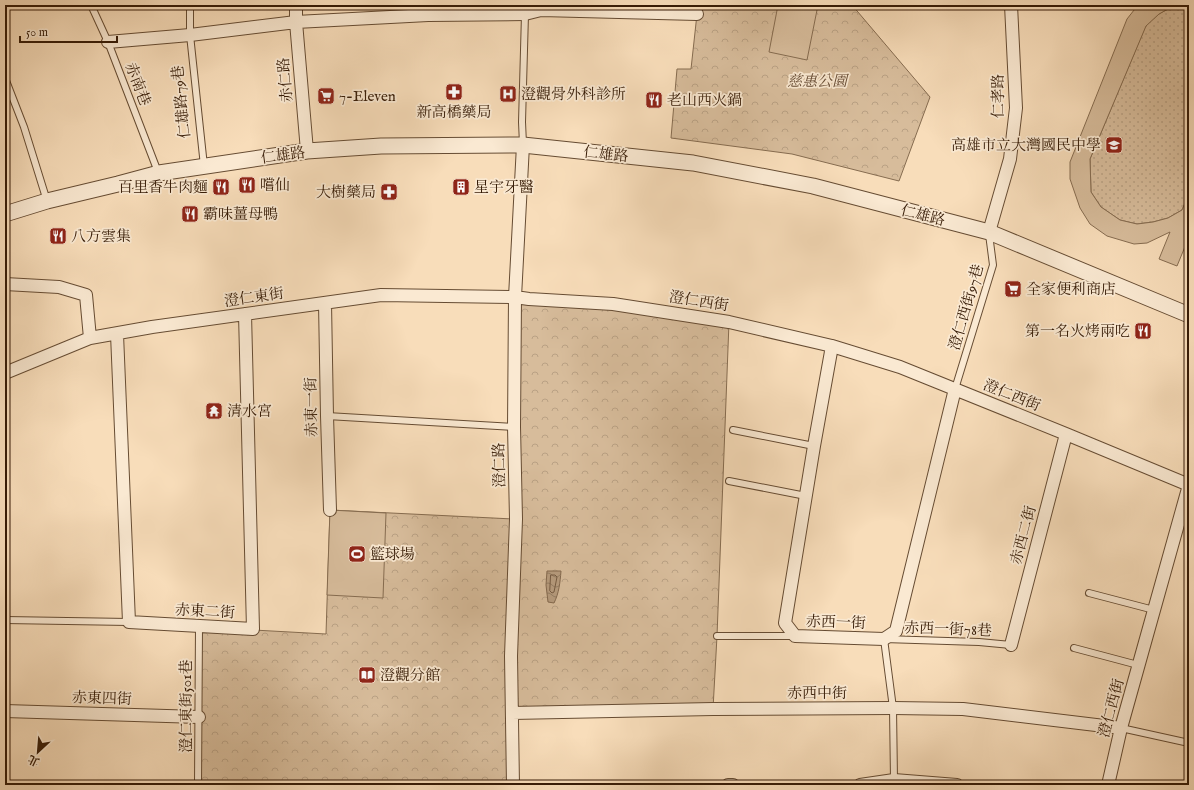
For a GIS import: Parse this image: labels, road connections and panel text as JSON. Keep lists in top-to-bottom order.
{
  "streets": {
    "street": [
      "赤仁路",
      "仁孝路",
      "仁雄路",
      "澄仁東街",
      "澄仁西街",
      "赤東一街",
      "澄仁路",
      "赤西二街",
      "赤東二街",
      "赤西一街",
      "赤西中街",
      "赤東四街"
    ],
    "lane": [
      "赤南巷",
      "仁雄路79巷",
      "澄仁西街97巷",
      "赤西一街78巷",
      "澄仁東街501巷"
    ]
  },
  "crossings": [
    ["赤仁路", "仁雄路"],
    ["赤南巷", "仁雄路"],
    ["仁孝路", "仁雄路"],
    ["仁孝路", "澄仁西街97巷"],
    ["仁雄路79巷", "仁雄路"],
    ["仁雄路", "澄仁西街97巷"],
    ["仁雄路", "澄仁路"],
    ["澄仁東街", "澄仁西街"],
    ["澄仁東街", "赤東一街"],
    ["澄仁東街", "澄仁路"],
    ["澄仁東街", "赤東二街"],
    ["澄仁西街", "澄仁西街97巷"],
    ["澄仁西街", "澄仁路"],
    ["澄仁西街", "赤西二街"],
    ["澄仁西街", "赤西一街"],
    ["澄仁西街", "赤西中街"],
    ["澄仁西街97巷", "赤西一街"],
    ["澄仁路", "赤西中街"],
    ["赤西二街", "赤西一街78巷"],
    ["赤東二街", "澄仁東街501巷"],
    ["赤西一街", "赤西一街78巷"],
    ["赤東四街", "澄仁東街501巷"]
  ],
  "parks": ["慈惠公園"],
  "places": {
    "pharmacy": ["新高橋藥局", "大樹藥局"],
    "hospital": ["澄觀骨外科診所"],
    "supermarket": ["7-Eleven", "全家便利商店"],
    "restaurant": [
      "老山西火鍋",
      "嚐仙",
      "百里香牛肉麵",
      "霸味薑母鴨",
      "八方雲集",
      "第一名火烤兩吃"
    ],
    "school or university": ["高雄市立大灣國民中學"],
    "building": ["星宇牙醫"],
    "temple": ["清水宮"],
    "sports": ["籃球場"],
    "library": ["澄觀分館"]
  },
  "scale_bar": "50 m",
  "north": "bottom left"
}
